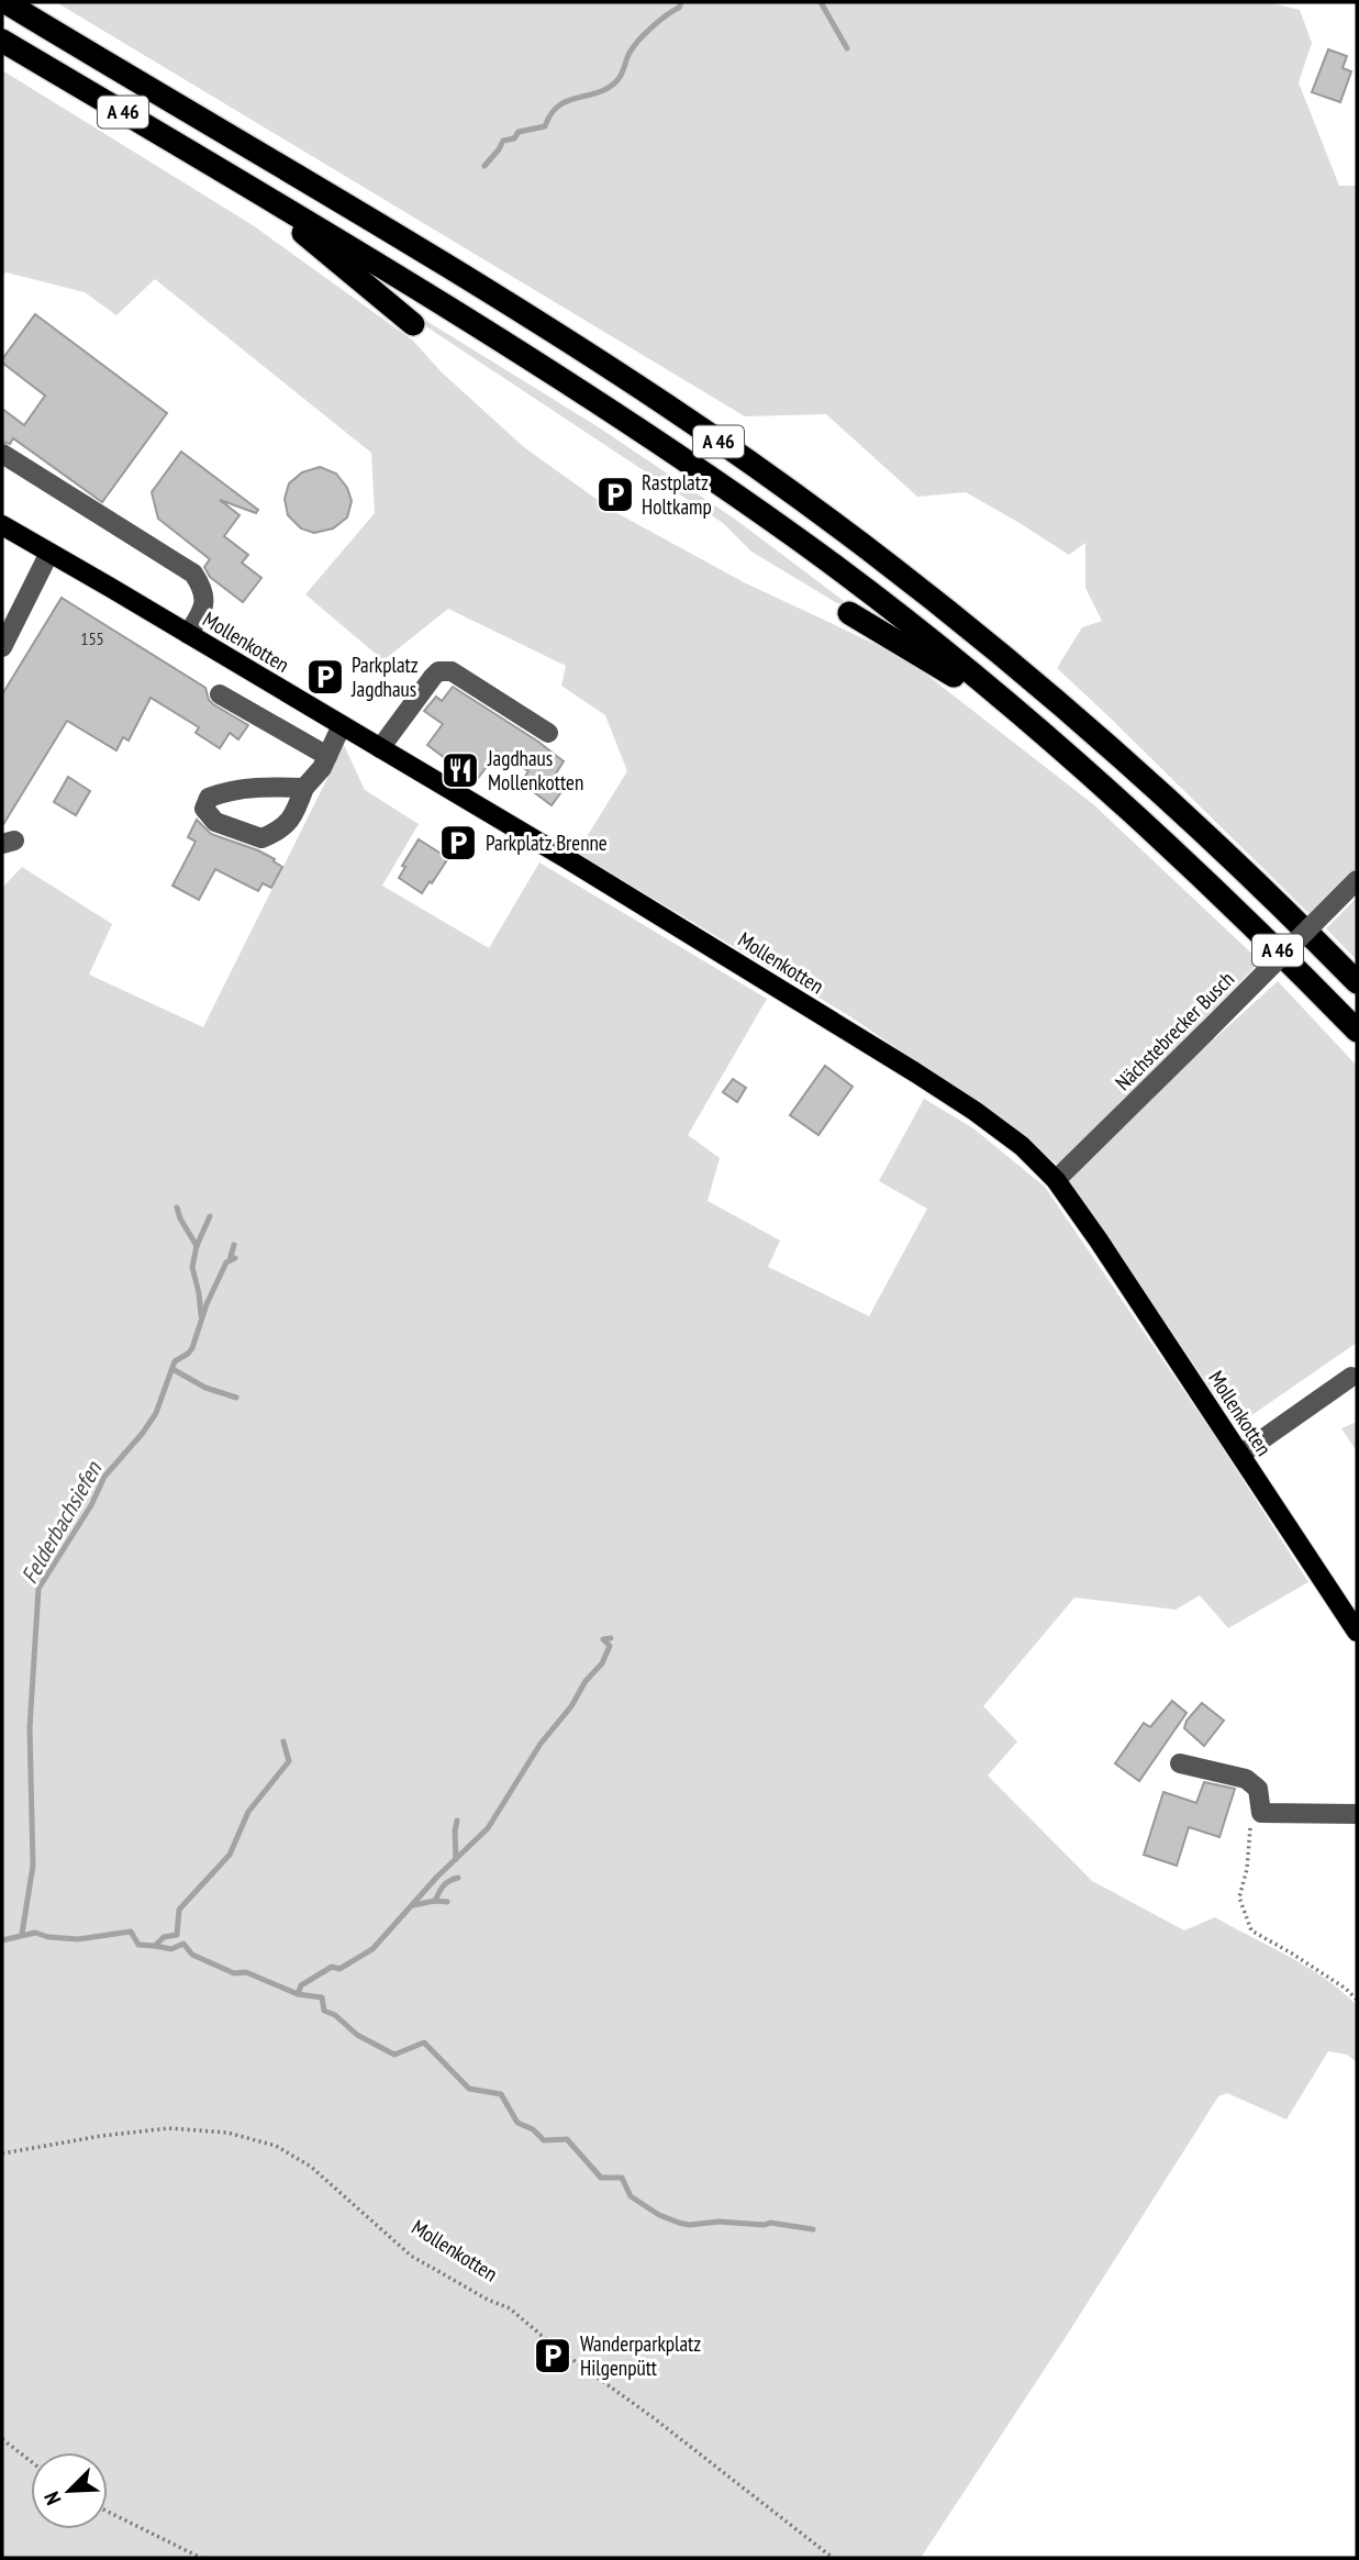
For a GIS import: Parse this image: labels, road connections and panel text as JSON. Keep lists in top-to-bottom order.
{
  "streets": {
    "highway": ["A 46"],
    "main road": ["Mollenkotten"],
    "street": ["Nächstebrecker Busch"]
  },
  "crossings": [
    ["Mollenkotten", "Nächstebrecker Busch"]
  ],
  "water": ["Felderbachsiefen"],
  "places": {
    "parking": [
      "Rastplatz Holtkamp",
      "Parkplatz Jagdhaus",
      "Parkplatz Brenne",
      "Wanderparkplatz Hilgenpütt"
    ],
    "restaurant": ["Jagdhaus Mollenkotten"]
  },
  "house_numbers": ["155"],
  "north": "bottom left"
}
